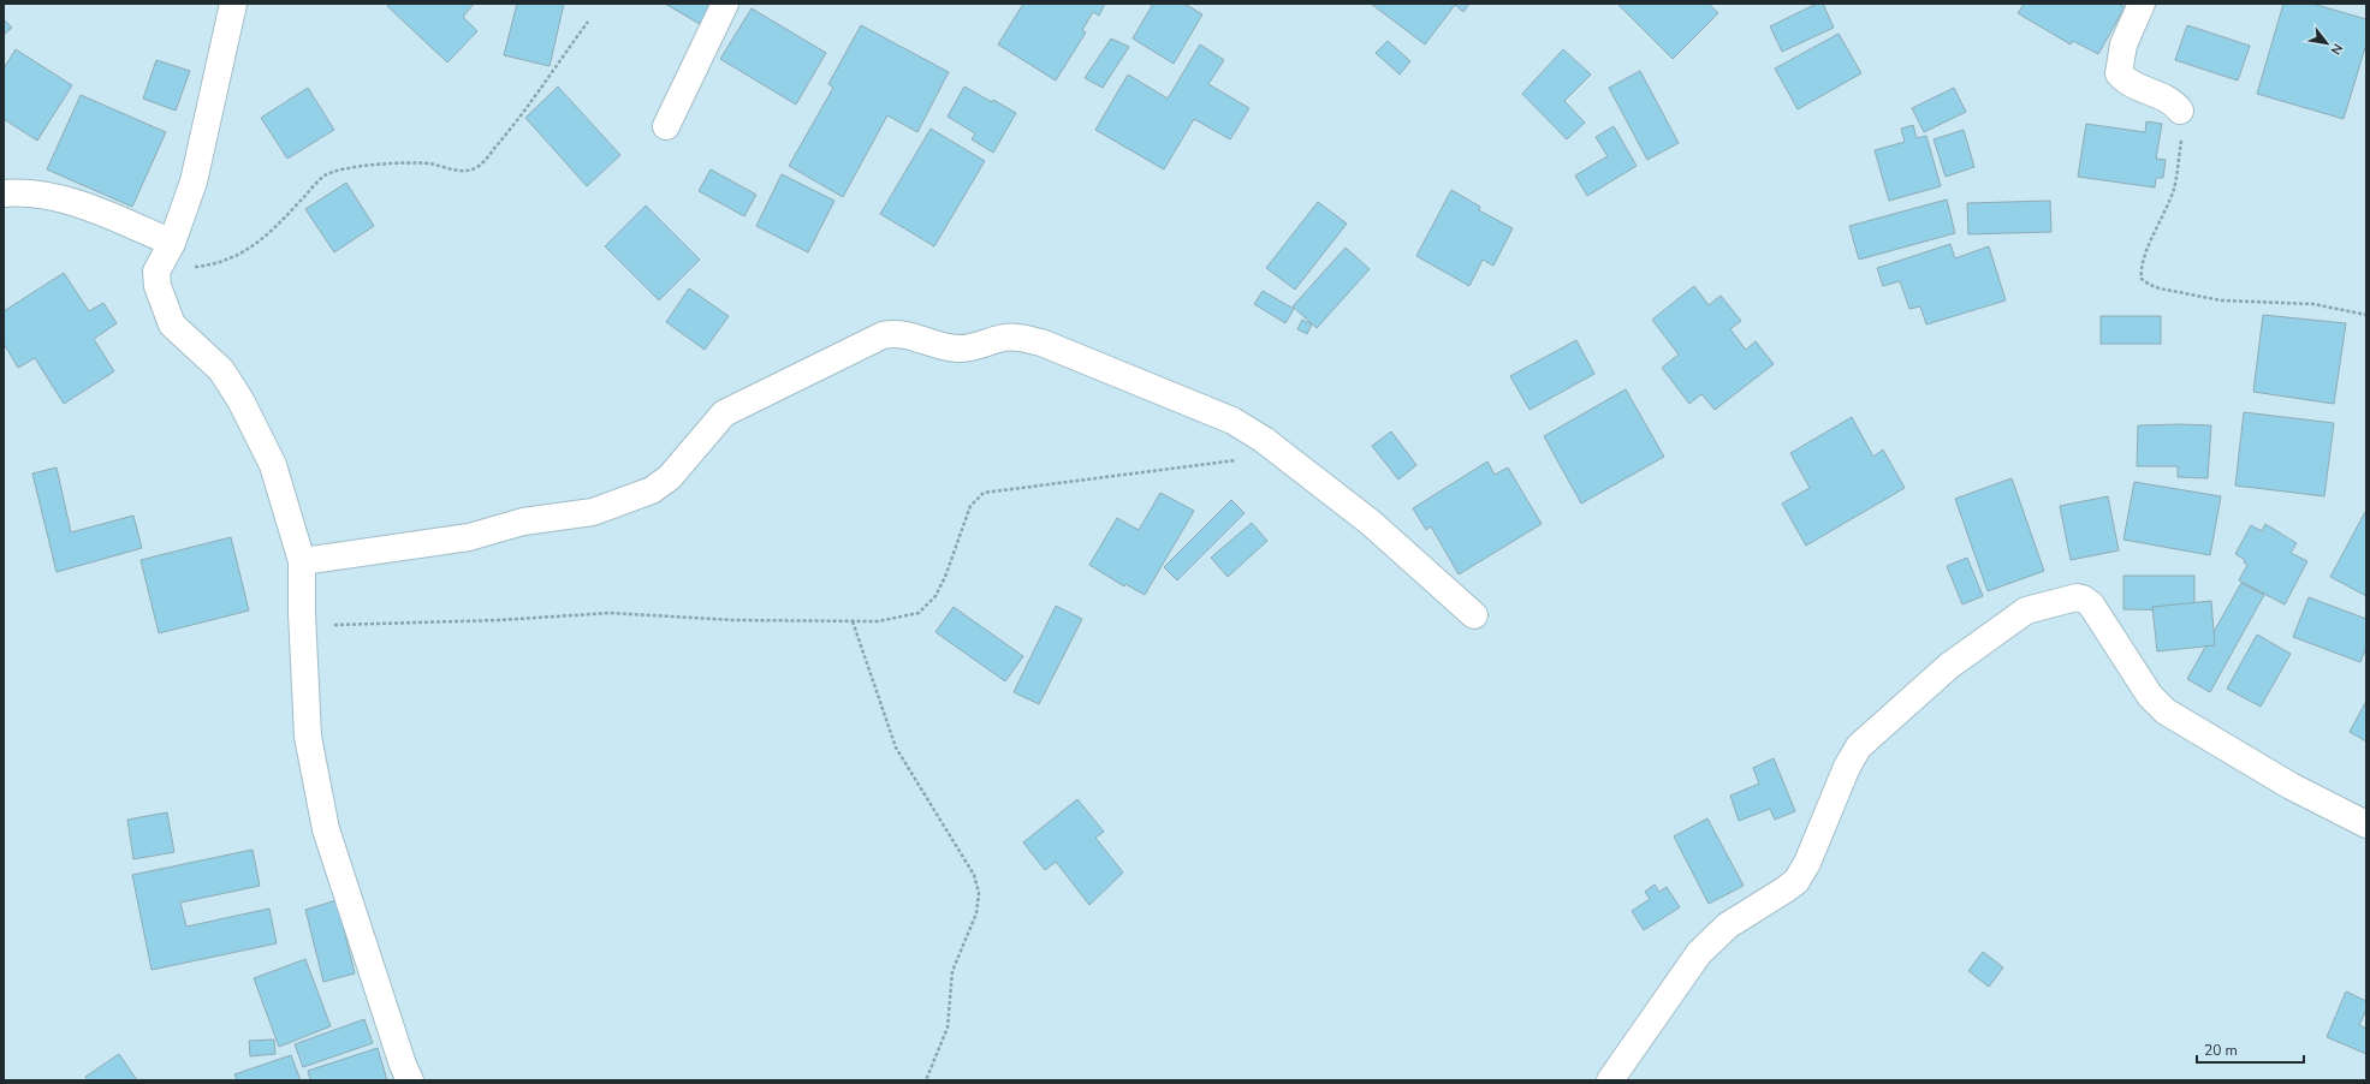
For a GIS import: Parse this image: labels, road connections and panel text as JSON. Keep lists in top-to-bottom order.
{
  "scale_bar": "20 m",
  "north": "bottom right"
}
